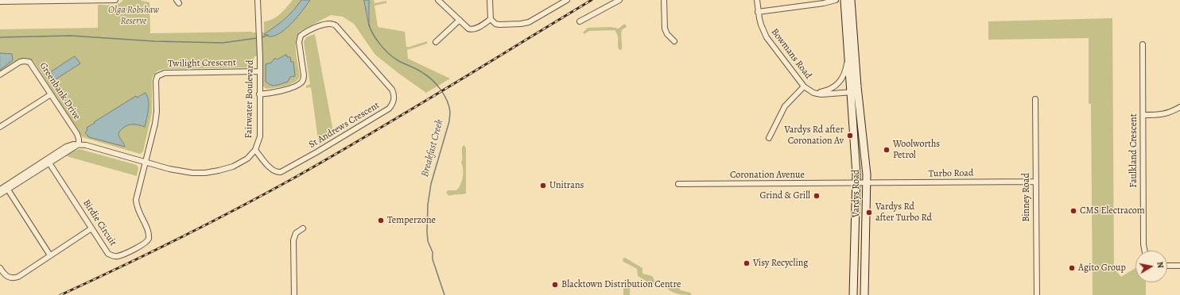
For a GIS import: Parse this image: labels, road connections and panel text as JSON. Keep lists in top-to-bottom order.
{
  "streets": {
    "main road": ["Vardys Road"],
    "street": [
      "Bowmans Road",
      "Twilight Crescent",
      "Greenbank Drive",
      "Fairwater Boulevard",
      "St Andrews Crescent",
      "Faulkland Crescent",
      "Turbo Road",
      "Coronation Avenue",
      "Binney Road",
      "Birdie Circuit"
    ]
  },
  "crossings": [
    ["Bowmans Road", "Vardys Road"],
    ["Twilight Crescent", "Fairwater Boulevard"],
    ["Twilight Crescent", "Birdie Circuit"],
    ["Greenbank Drive", "Fairwater Boulevard"],
    ["Fairwater Boulevard", "St Andrews Crescent"],
    ["Fairwater Boulevard", "Birdie Circuit"],
    ["Turbo Road", "Coronation Avenue"],
    ["Turbo Road", "Vardys Road"],
    ["Turbo Road", "Binney Road"],
    ["Coronation Avenue", "Vardys Road"]
  ],
  "water": ["Breakfast Creek"],
  "parks": ["Olga Robshaw Reserve"],
  "places": [
    "Vardys Rd after Coronation Av",
    "Woolworths Petrol",
    "Unitrans",
    "Grind & Grill",
    "CMS Electracom",
    "Vardys Rd after Turbo Rd",
    "Temperzone",
    "Visy Recycling",
    "Agito Group",
    "Blacktown Distribution Centre"
  ],
  "north": "right"
}
